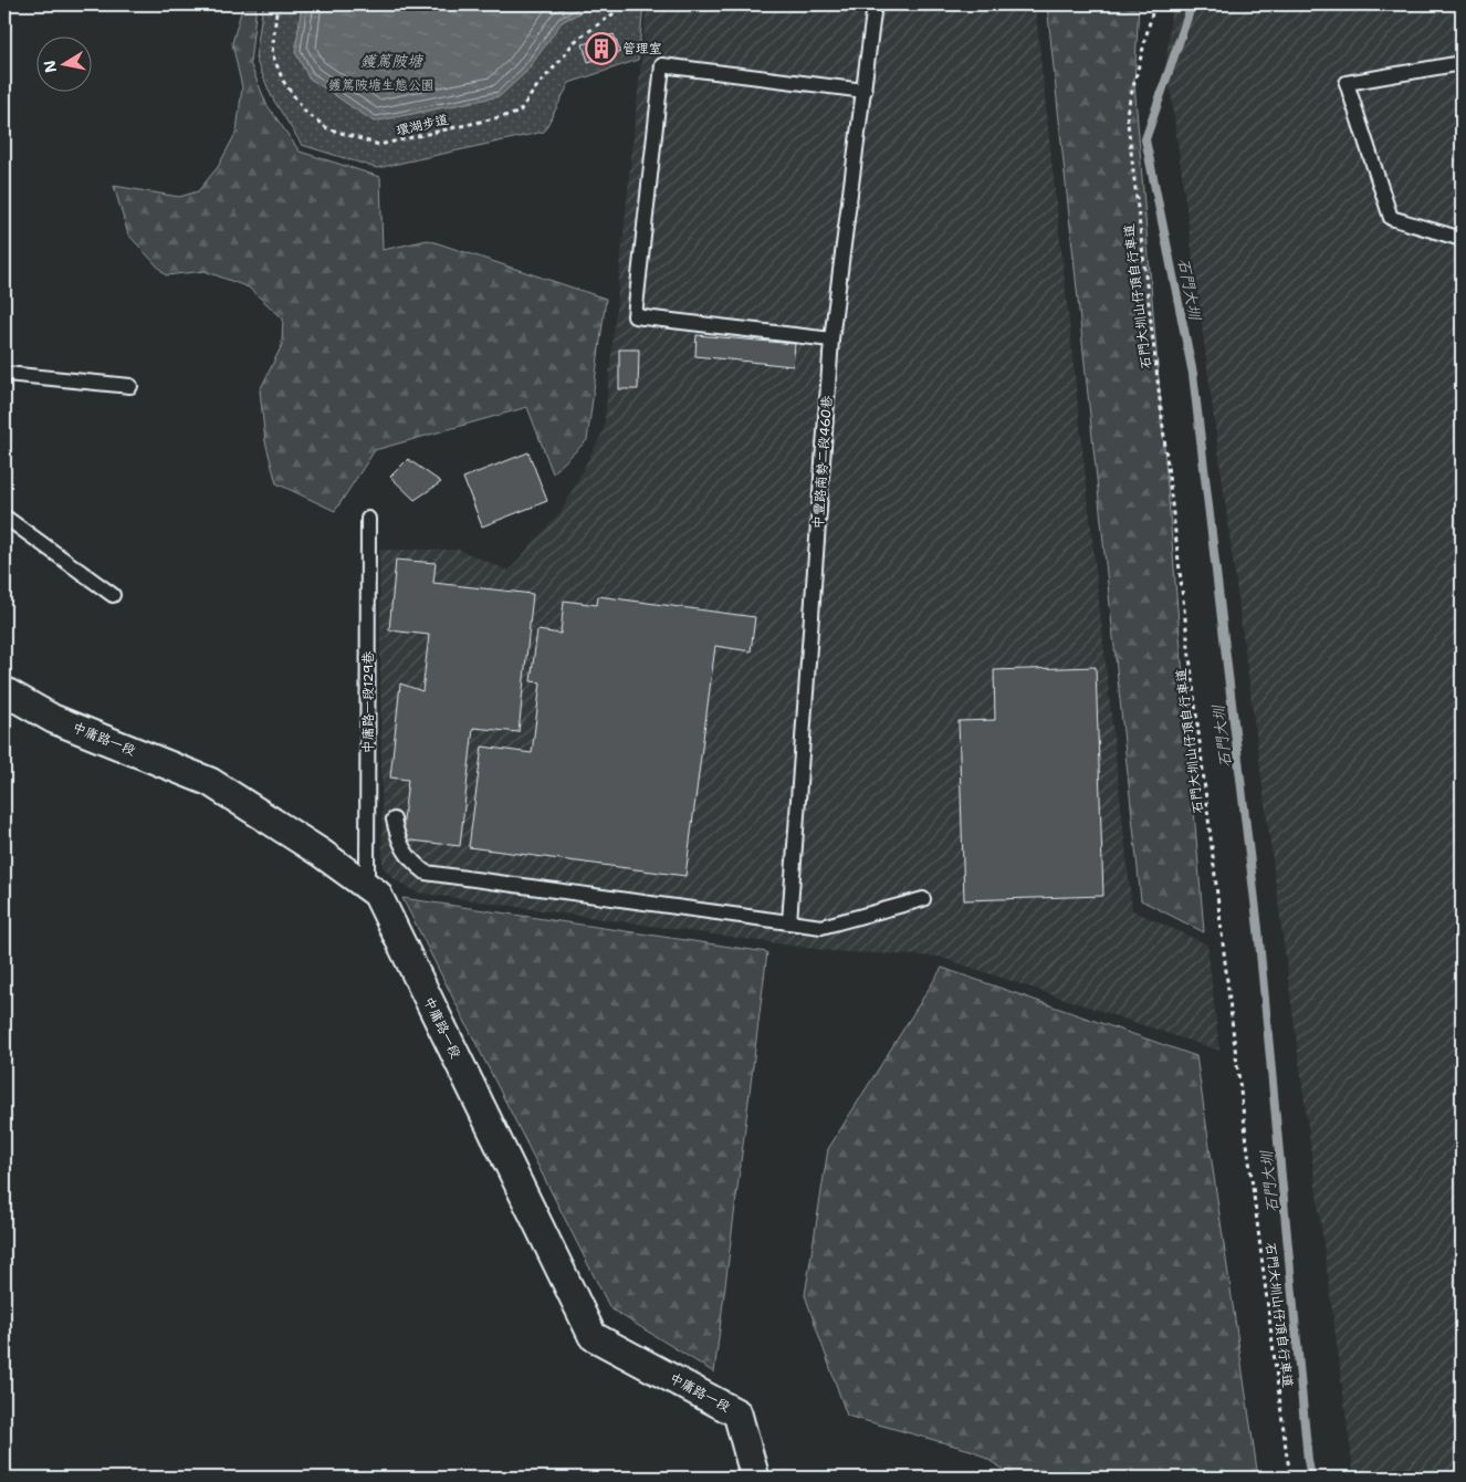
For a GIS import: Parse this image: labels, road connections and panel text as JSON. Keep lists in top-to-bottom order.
{
  "streets": {
    "street": ["中庸路一段"],
    "lane": ["中豐路南勢二段460巷", "中庸路一段129巷"],
    "path": ["環湖步道", "石門大圳山仔頂自行車道"]
  },
  "crossings": [
    ["中庸路一段129巷", "中庸路一段"]
  ],
  "water": ["鑊篤陂塘", "石門大圳"],
  "parks": ["鑊篤陂塘生態公園"],
  "places": {
    "building": ["管理室"]
  },
  "north": "left"
}
